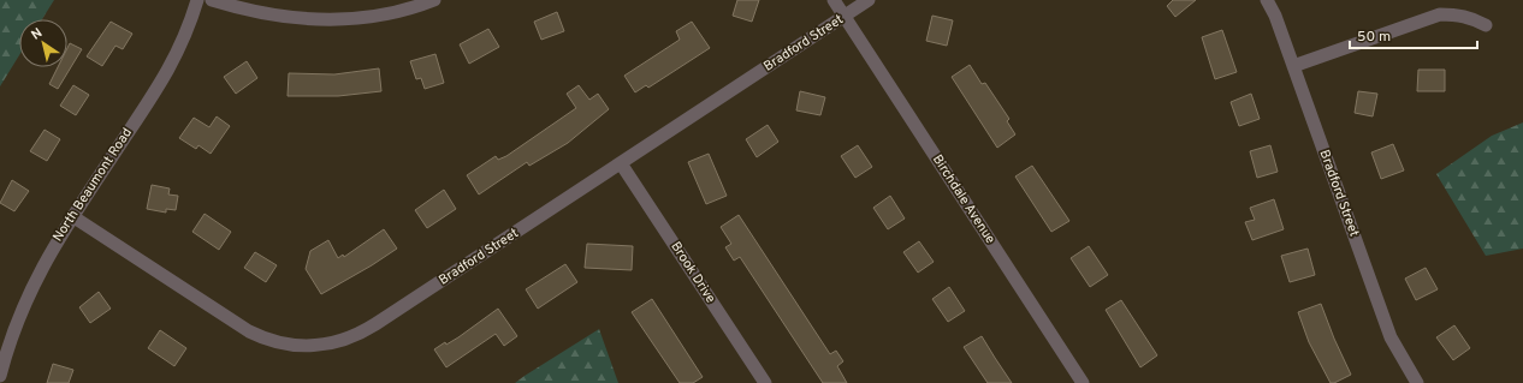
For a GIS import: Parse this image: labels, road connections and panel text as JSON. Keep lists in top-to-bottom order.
{
  "streets": {
    "street": [
      "Bradford Street",
      "North Beaumont Road",
      "Birchdale Avenue",
      "Brook Drive"
    ]
  },
  "crossings": [
    ["Bradford Street", "North Beaumont Road"],
    ["Bradford Street", "Birchdale Avenue"],
    ["Bradford Street", "Brook Drive"]
  ],
  "scale_bar": "50 m",
  "north": "top left"
}
